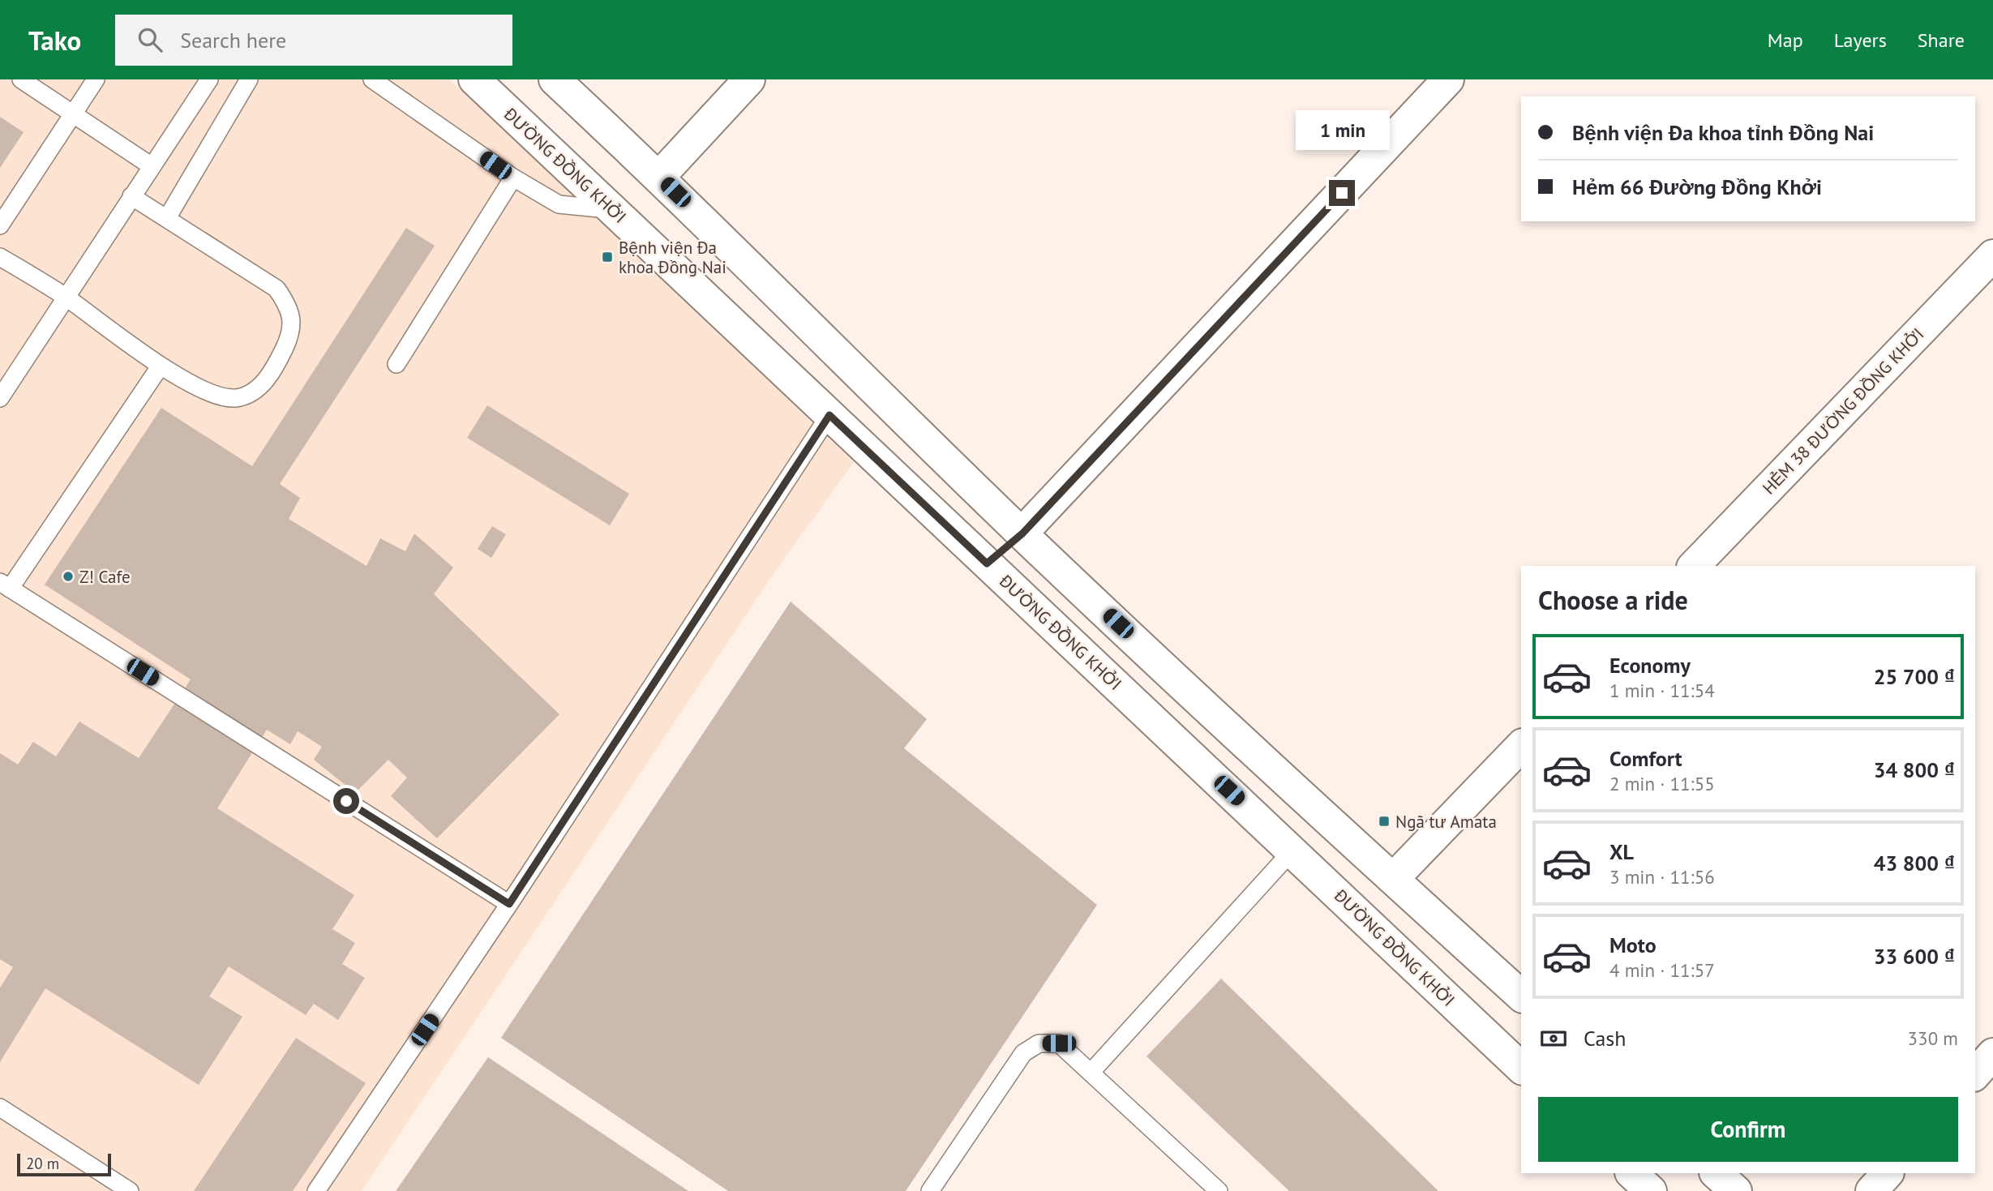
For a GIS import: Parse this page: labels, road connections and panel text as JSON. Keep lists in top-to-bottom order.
{
  "streets": {
    "main road": ["ĐƯỜNG ĐỒNG KHỞI", "HẺM 38 ĐƯỜNG ĐỒNG KHỞI"]
  },
  "places": {
    "transit": ["Bệnh viện Đa khoa Đồng Nai", "Ngã tư Amata"],
    "other": ["Z! Cafe"]
  },
  "scale_bar": "20 m",
  "page": {
    "header": "Tako",
    "search": "Search here",
    "nav": ["Map", "Layers", "Share"],
    "banner": ["Bệnh viện Đa khoa tỉnh Đồng Nai", "Hẻm 66 Đường Đồng Khởi"],
    "bubble": "1 min",
    "heading": "Choose a ride",
    "list": [
      {
        "name": "Economy",
        "note": "1 min · 11:54",
        "value": "25 700 ₫"
      },
      {
        "name": "Comfort",
        "note": "2 min · 11:55",
        "value": "34 800 ₫"
      },
      {
        "name": "XL",
        "note": "3 min · 11:56",
        "value": "43 800 ₫"
      },
      {
        "name": "Moto",
        "note": "4 min · 11:57",
        "value": "33 600 ₫"
      }
    ],
    "pay": ["Cash", "330 m"],
    "buttons": "Confirm",
    "scale": "20 m"
  }
}
